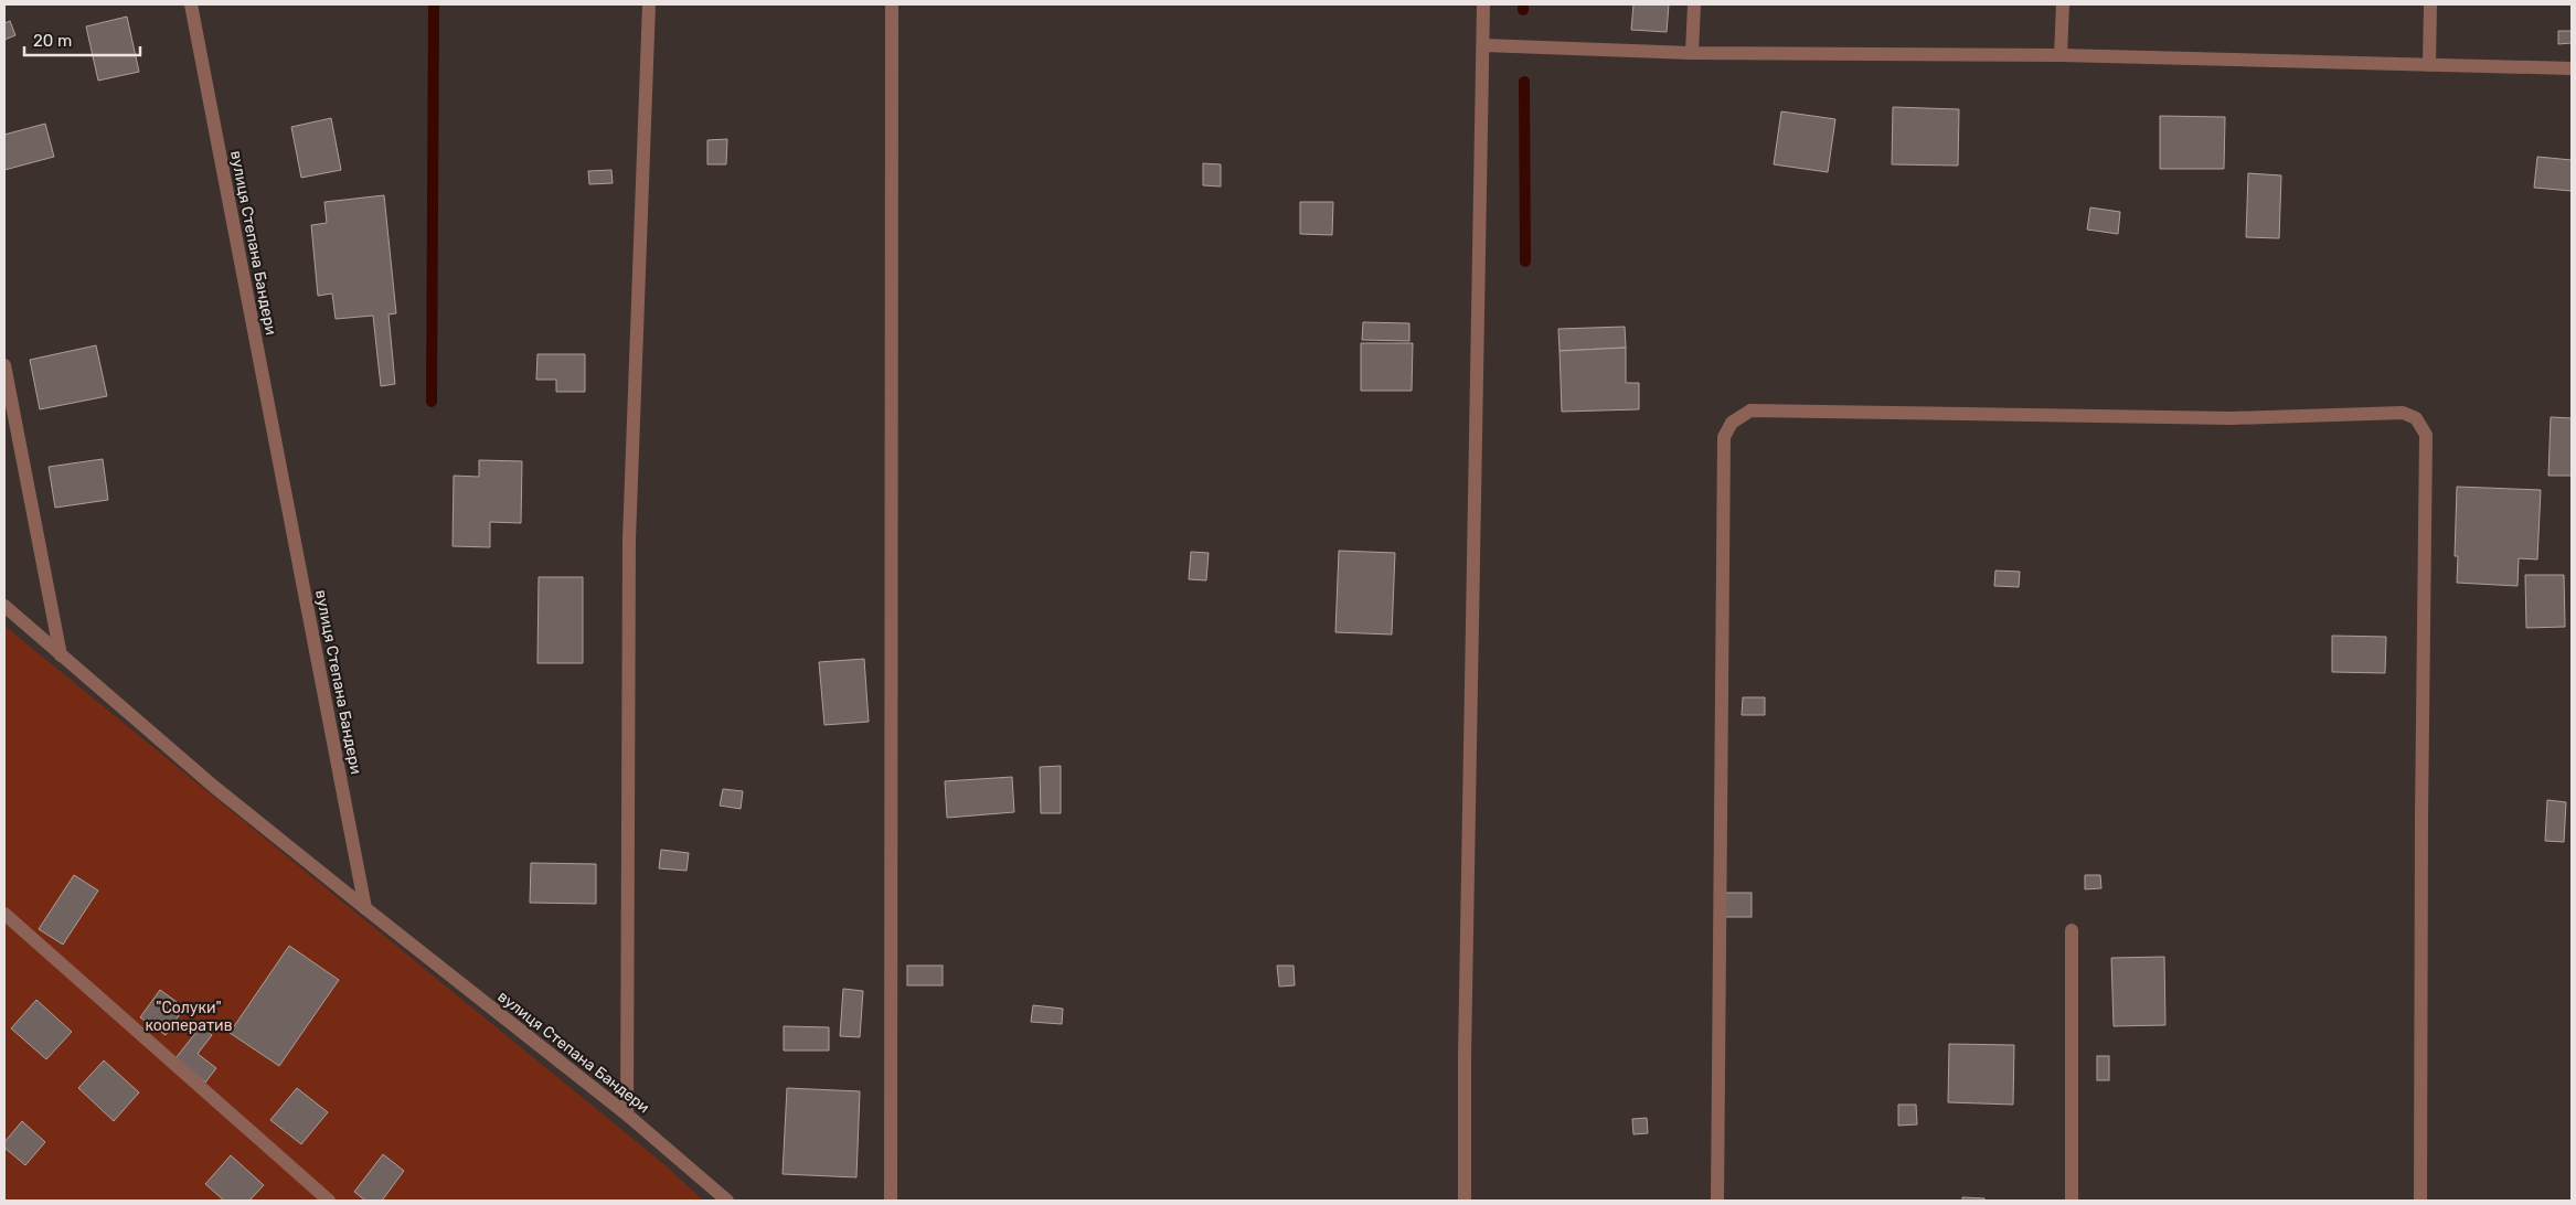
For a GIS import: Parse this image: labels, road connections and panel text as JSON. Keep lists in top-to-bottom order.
{
  "streets": {
    "street": ["вулиця Степана Бандери"]
  },
  "parks": ["\"Солуки\" кооператив"],
  "scale_bar": "20 m"
}
